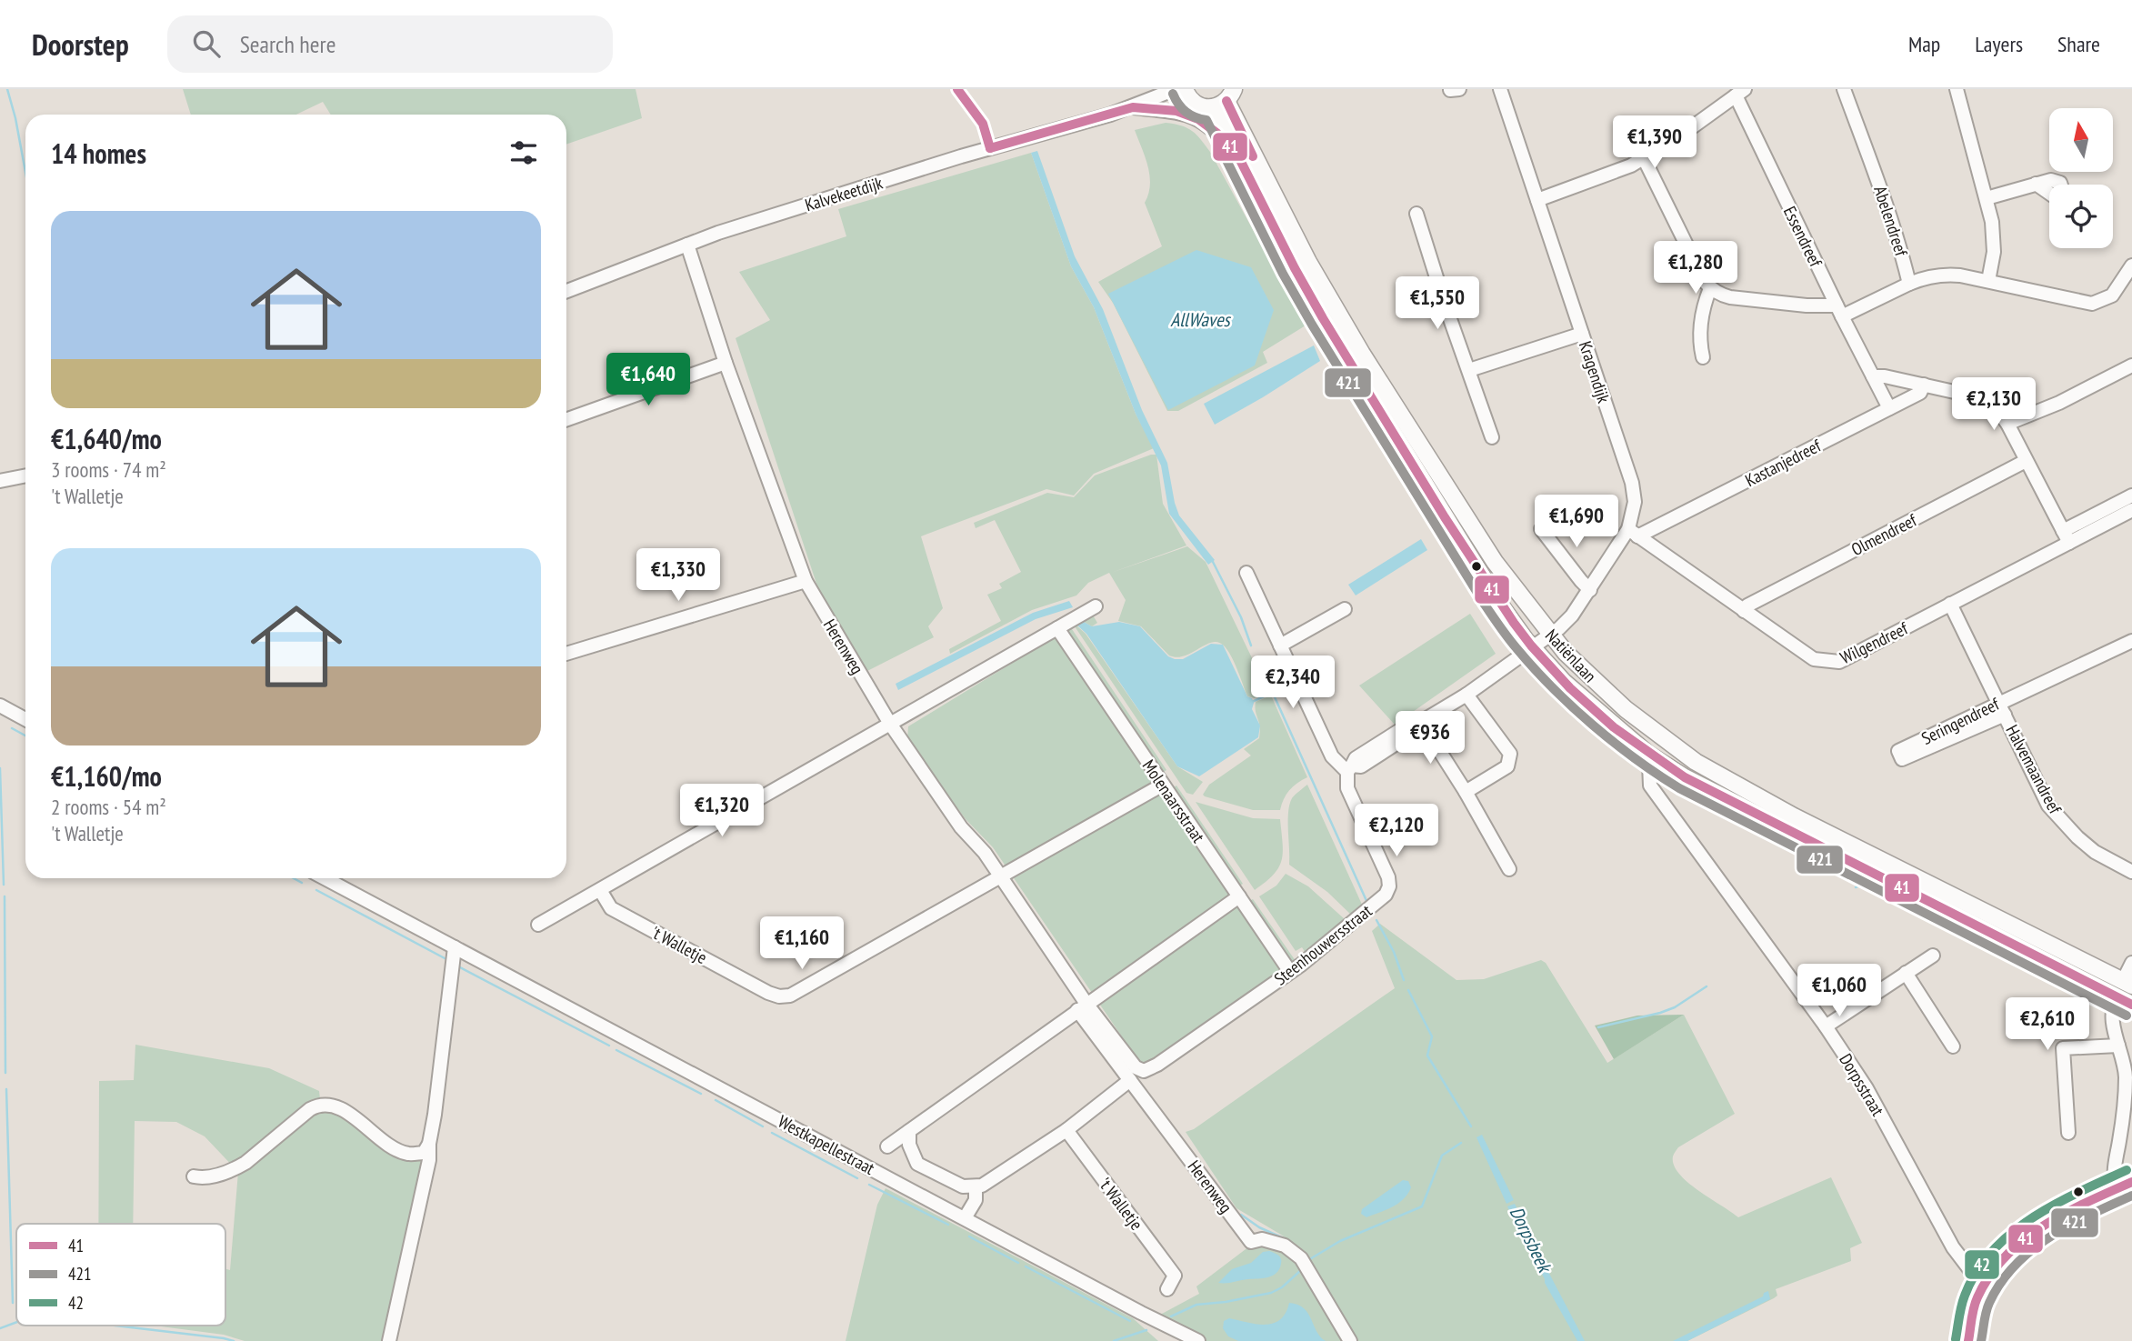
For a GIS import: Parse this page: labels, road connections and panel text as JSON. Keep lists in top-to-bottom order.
{
  "streets": {
    "main road": ["Natiënlaan"],
    "street": [
      "Kalvekeetdijk",
      "Abelendreef",
      "Essendreef",
      "Kragendijk",
      "Kastanjedreef",
      "Olmendreef",
      "Wilgendreef",
      "Herenweg",
      "Seringendreef",
      "Halvemaandreef",
      "Molenaarsstraat",
      "'t Walletje",
      "Steenhouwersstraat",
      "Dorpsstraat",
      "Westkapellestraat"
    ]
  },
  "crossings": [
    ["Kalvekeetdijk", "Herenweg"],
    ["Kalvekeetdijk", "Natiënlaan"],
    ["Essendreef", "Kastanjedreef"],
    ["Kragendijk", "Kastanjedreef"],
    ["Kragendijk", "Wilgendreef"],
    ["Kragendijk", "Natiënlaan"],
    ["Kastanjedreef", "Wilgendreef"],
    ["Olmendreef", "Wilgendreef"],
    ["Wilgendreef", "Halvemaandreef"],
    ["Herenweg", "'t Walletje"],
    ["Herenweg", "Steenhouwersstraat"],
    ["Natiënlaan", "Dorpsstraat"],
    ["Seringendreef", "Halvemaandreef"],
    ["Molenaarsstraat", "'t Walletje"],
    ["Molenaarsstraat", "Steenhouwersstraat"]
  ],
  "water": ["AllWaves", "Dorpsbeek"],
  "lines": ["transit line 41", "transit line 421", "transit line 42"],
  "legend": ["41", "421", "42"],
  "north": "top",
  "page": {
    "header": "Doorstep",
    "search": "Search here",
    "nav": ["Map", "Layers", "Share"],
    "heading": "14 homes",
    "price": [
      "€1,390",
      "€1,280",
      "€1,550",
      "€1,640",
      "€2,130",
      "€1,690",
      "€1,330",
      "€2,340",
      "€936",
      "€1,320",
      "€2,120",
      "€1,160",
      "€1,060",
      "€2,610"
    ],
    "list": [
      {
        "name": "€1,640/mo",
        "note": "3 rooms · 74 m² · 't Walletje"
      },
      {
        "name": "€1,160/mo",
        "note": "2 rooms · 54 m² · 't Walletje"
      }
    ]
  }
}
